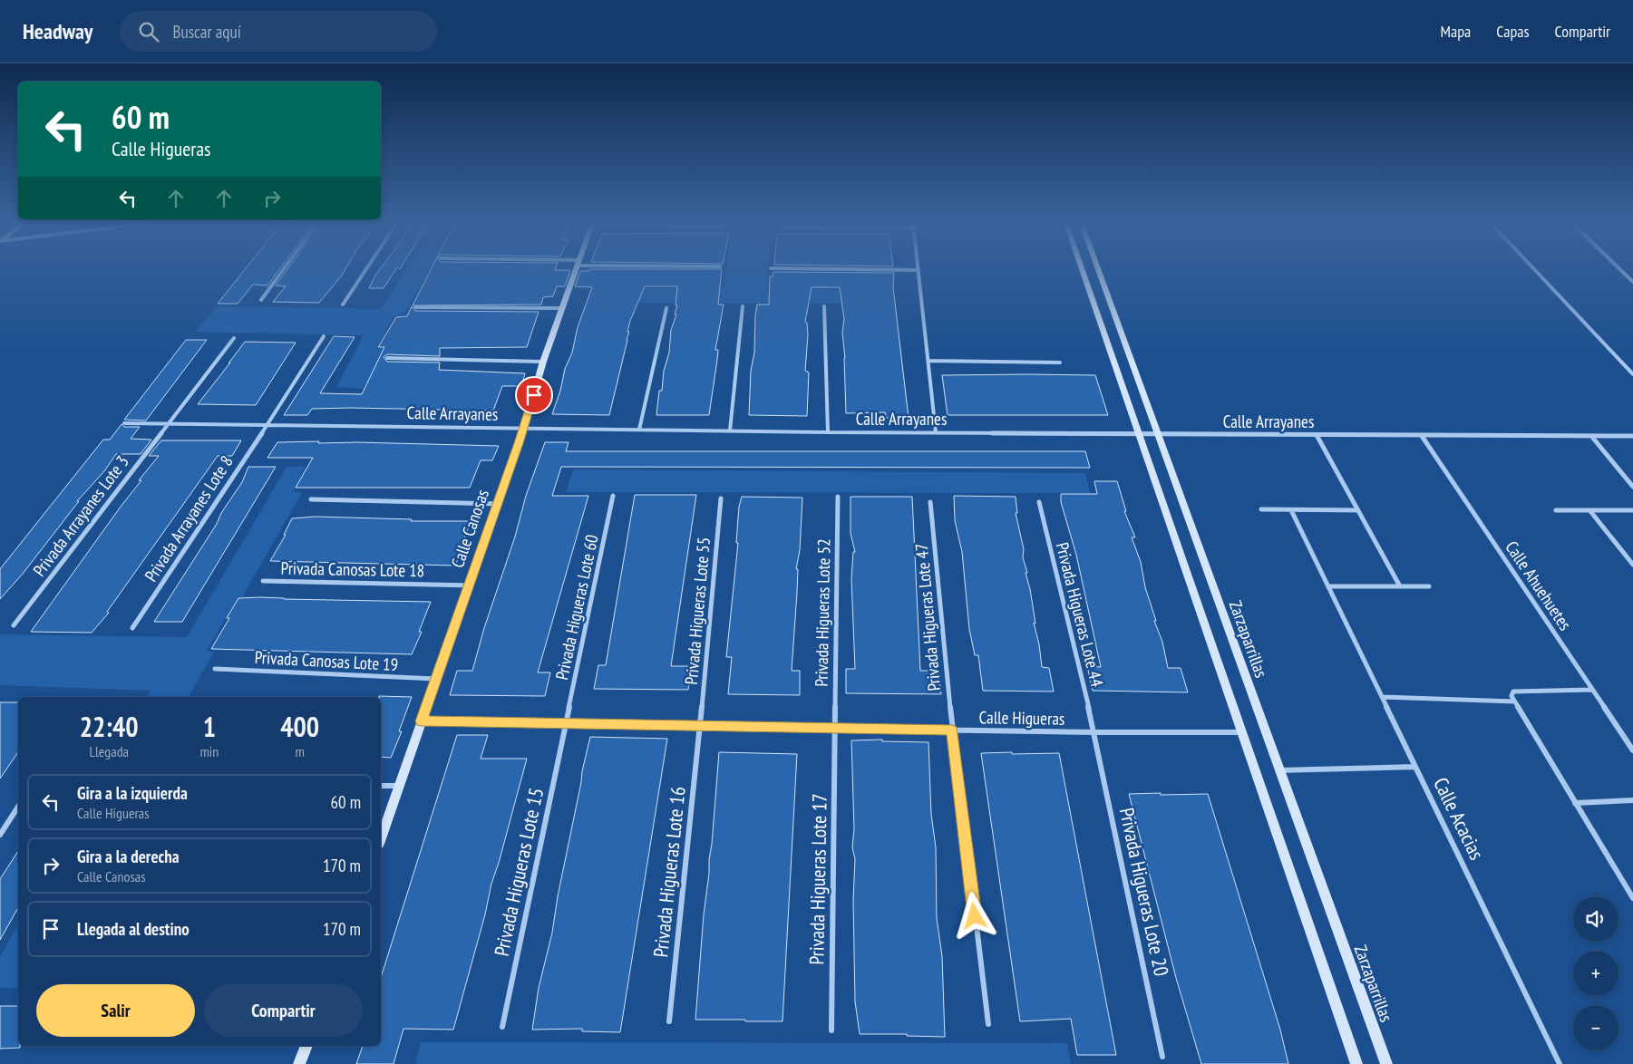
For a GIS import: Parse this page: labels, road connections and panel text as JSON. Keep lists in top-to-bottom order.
{
  "streets": {
    "street": [
      "Calle Arrayanes",
      "Privada Arrayanes Lote 3",
      "Privada Arrayanes Lote 8",
      "Calle Canosas",
      "Privada Canosas Lote 18",
      "Calle Ahuehuetes",
      "Privada Higueras Lote 60",
      "Privada Higueras Lote 55",
      "Privada Higueras Lote 52",
      "Privada Higueras Lote 44",
      "Privada Higueras Lote 47",
      "Zarzaparrillas",
      "Privada Canosas Lote 19",
      "Calle Higueras",
      "Calle Acacias",
      "Privada Higueras Lote 15",
      "Privada Higueras Lote 16",
      "Privada Higueras Lote 17",
      "Privada Higueras Lote 20"
    ]
  },
  "crossings": [
    ["Calle Arrayanes", "Privada Arrayanes Lote 3"],
    ["Calle Arrayanes", "Privada Arrayanes Lote 8"],
    ["Calle Arrayanes", "Calle Canosas"],
    ["Calle Arrayanes", "Calle Ahuehuetes"],
    ["Calle Arrayanes", "Zarzaparrillas"],
    ["Calle Canosas", "Privada Canosas Lote 18"],
    ["Calle Canosas", "Privada Canosas Lote 19"],
    ["Calle Canosas", "Calle Higueras"],
    ["Privada Higueras Lote 60", "Calle Higueras"],
    ["Privada Higueras Lote 60", "Privada Higueras Lote 15"],
    ["Privada Higueras Lote 55", "Calle Higueras"],
    ["Privada Higueras Lote 55", "Privada Higueras Lote 16"],
    ["Privada Higueras Lote 52", "Calle Higueras"],
    ["Privada Higueras Lote 52", "Privada Higueras Lote 17"],
    ["Privada Higueras Lote 44", "Calle Higueras"],
    ["Privada Higueras Lote 44", "Privada Higueras Lote 20"],
    ["Privada Higueras Lote 47", "Calle Higueras"],
    ["Calle Higueras", "Privada Higueras Lote 15"],
    ["Calle Higueras", "Privada Higueras Lote 16"],
    ["Calle Higueras", "Privada Higueras Lote 17"],
    ["Calle Higueras", "Privada Higueras Lote 20"]
  ],
  "page": {
    "header": "Headway",
    "search": "Buscar aquí",
    "nav": ["Mapa", "Capas", "Compartir"],
    "turn": ["60 m", "Calle Higueras"],
    "eta": [
      "22:40",
      "Llegada",
      "1",
      "min",
      "400",
      "m"
    ],
    "list": [
      {
        "name": "Gira a la izquierda",
        "note": "Calle Higueras",
        "value": "60 m"
      },
      {
        "name": "Gira a la derecha",
        "note": "Calle Canosas",
        "value": "170 m"
      },
      {
        "name": "Llegada al destino",
        "value": "170 m"
      }
    ],
    "map_buttons": ["+", "−"],
    "buttons": ["Salir", "Compartir"]
  }
}
